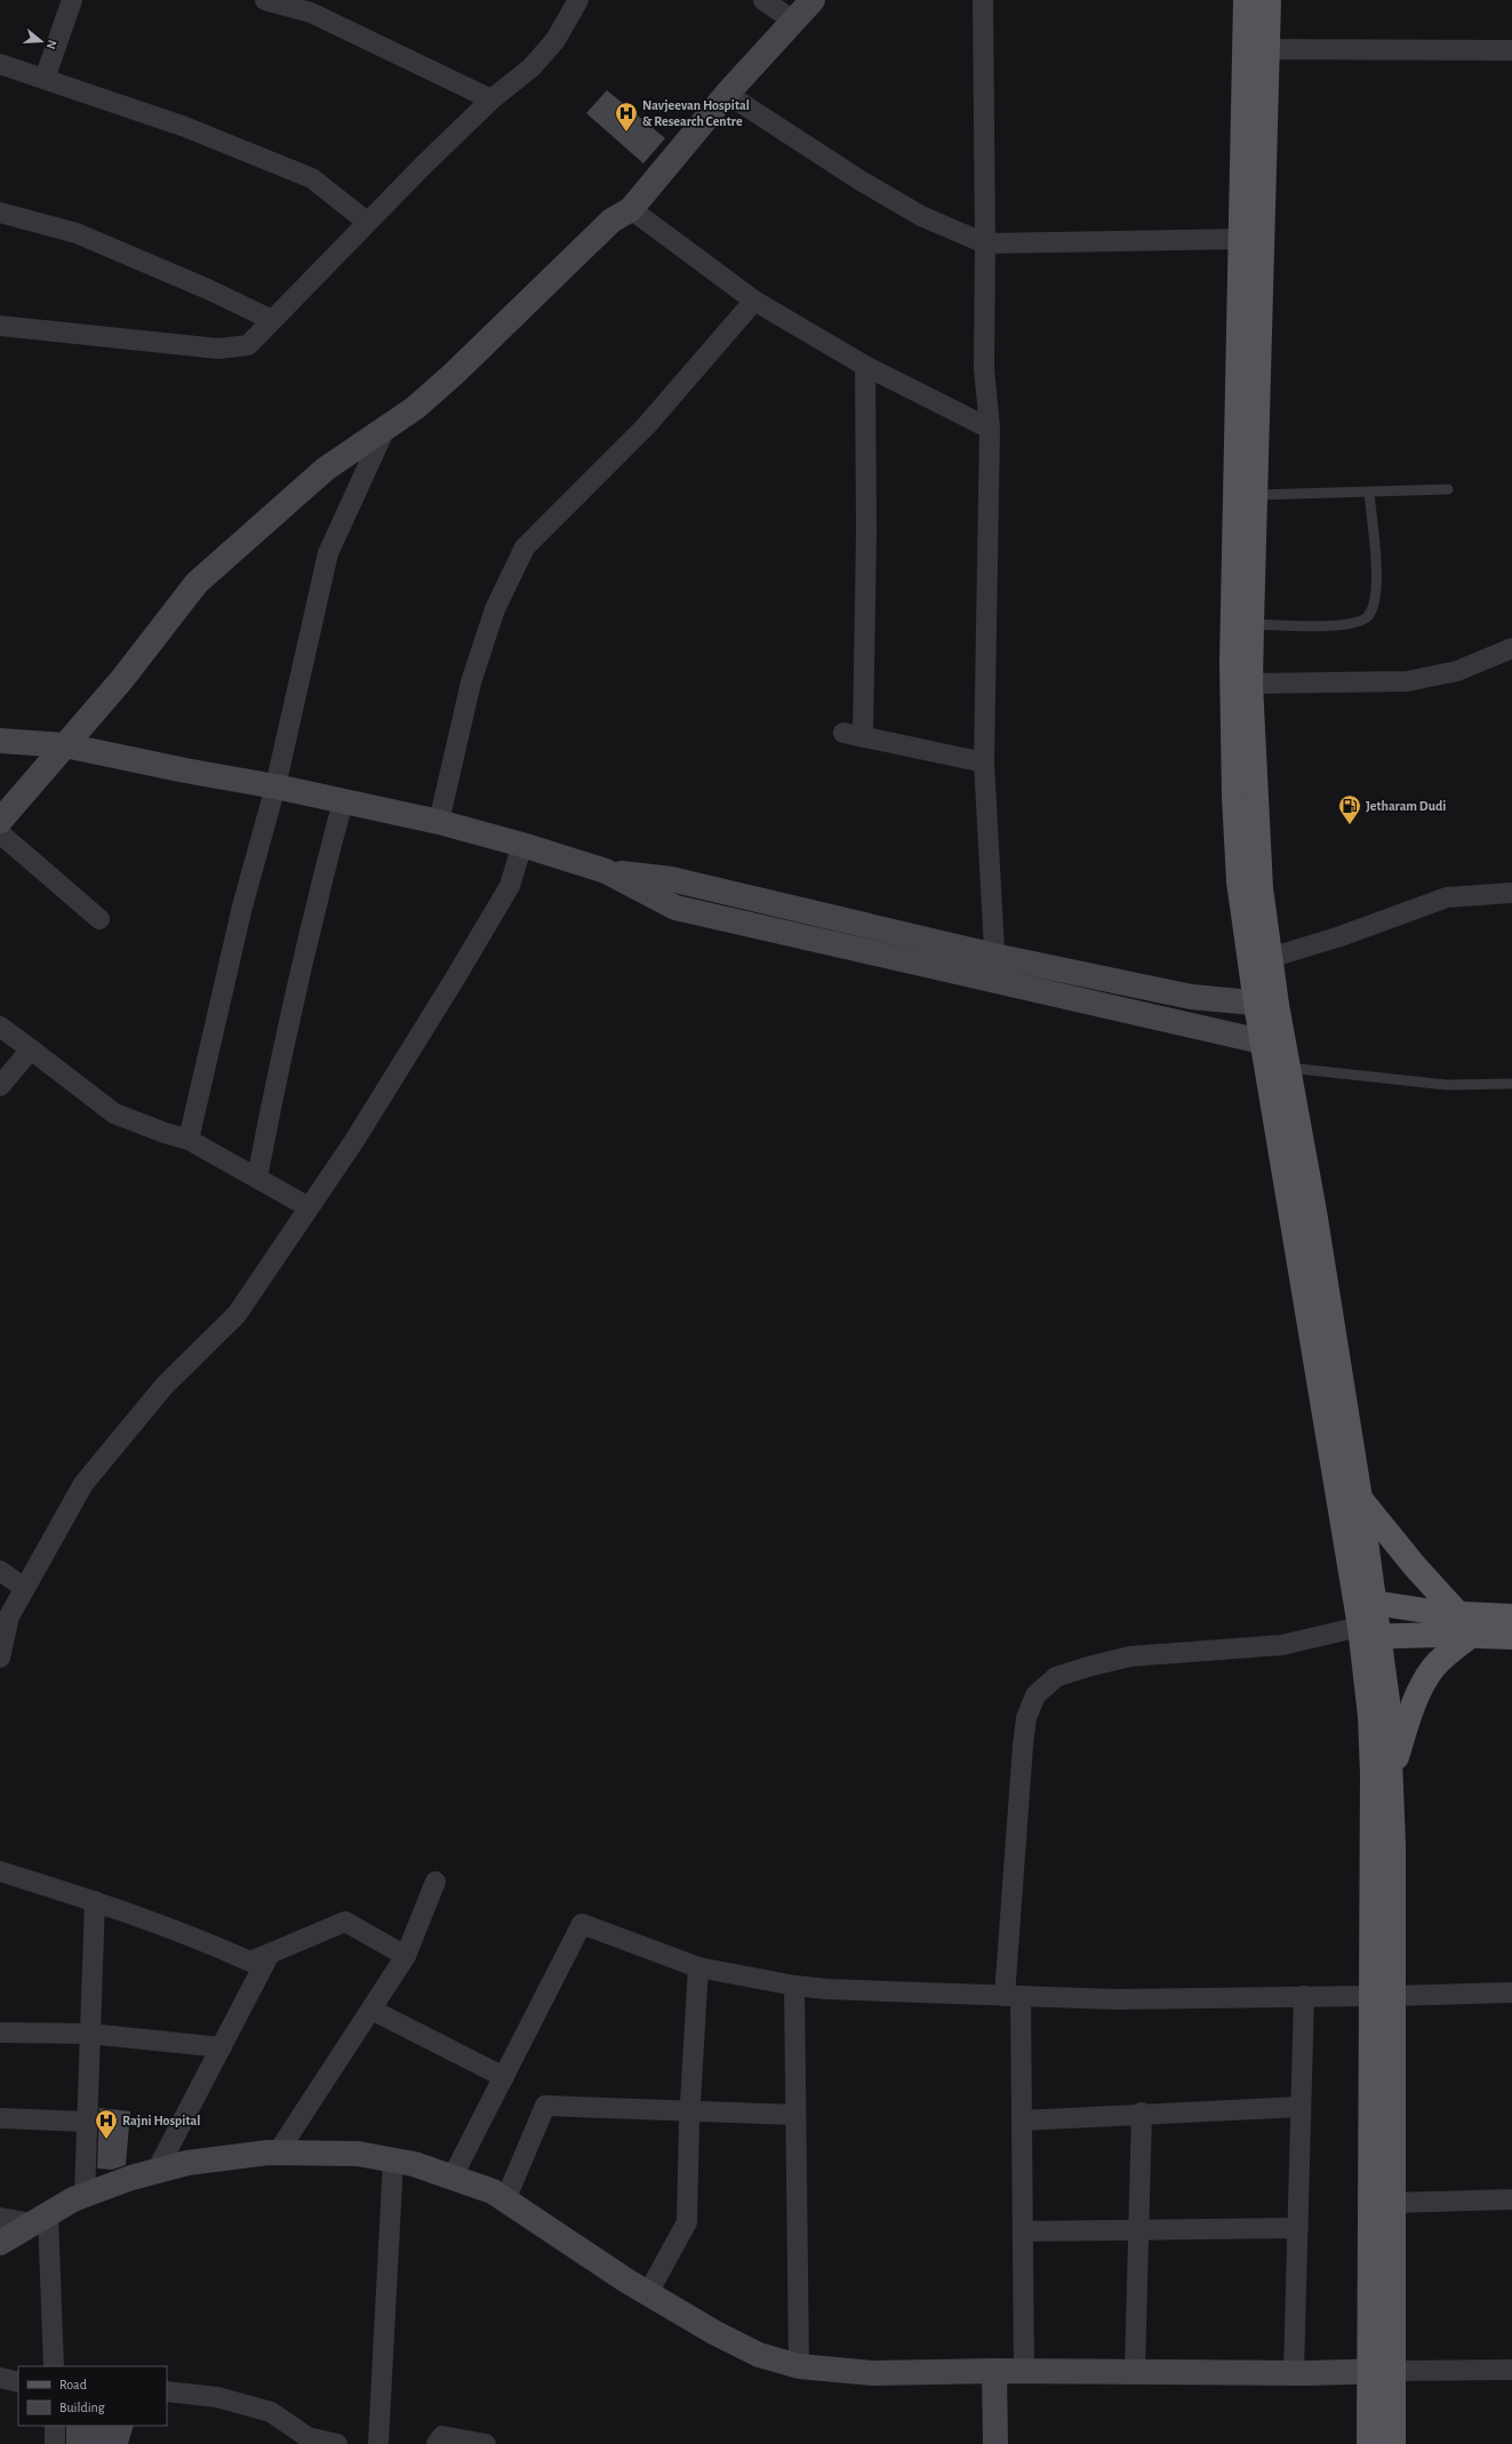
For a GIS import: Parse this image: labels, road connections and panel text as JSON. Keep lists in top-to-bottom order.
{
  "places": {
    "hospital": ["Navjeevan Hospital & Research Centre", "Rajni Hospital"],
    "fuel station": ["Jetharam Dudi"]
  },
  "legend": ["Road", "Building"],
  "north": "right"
}
